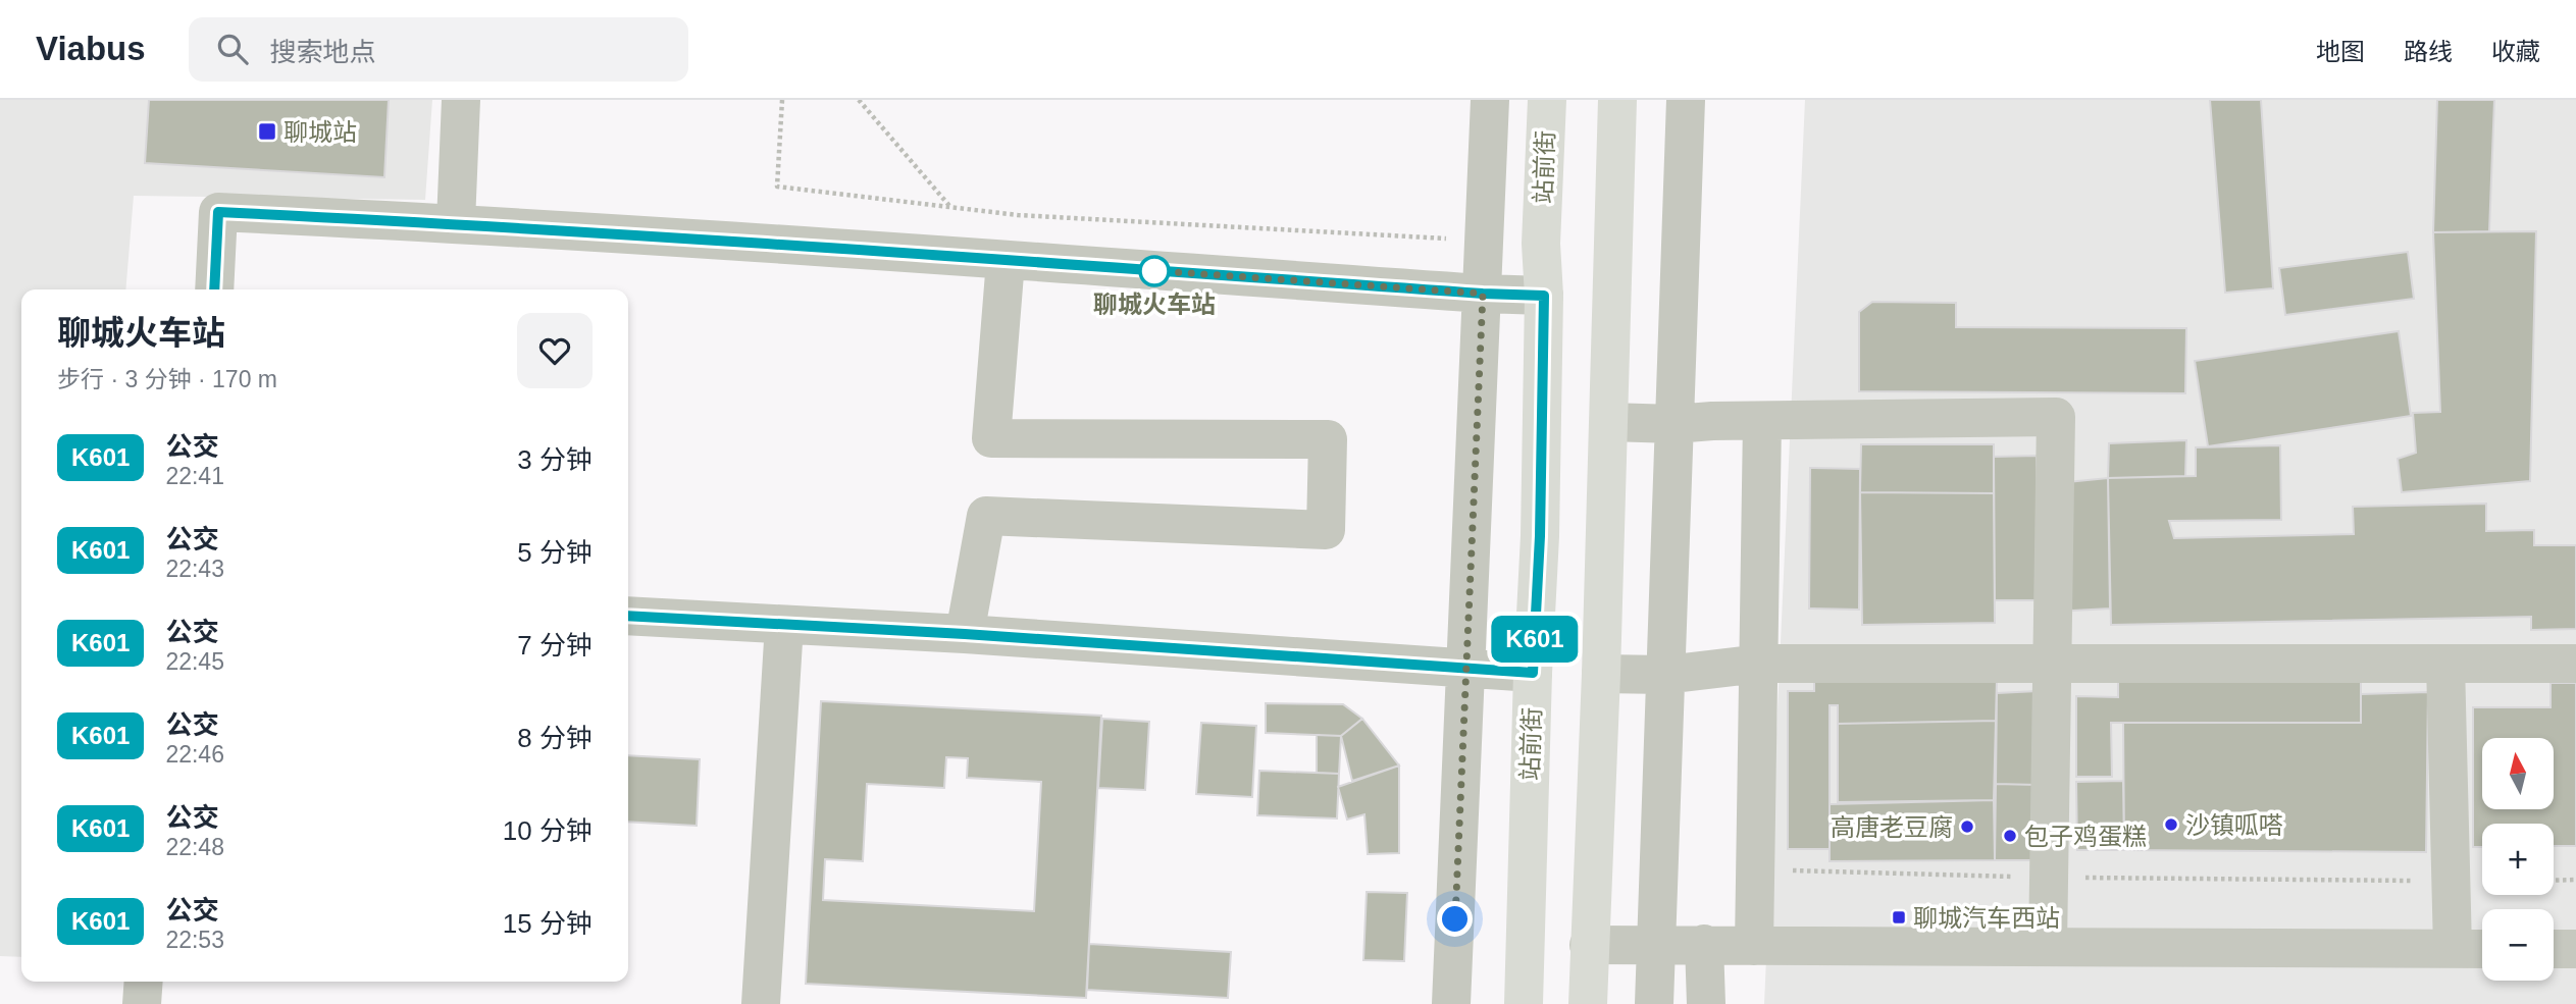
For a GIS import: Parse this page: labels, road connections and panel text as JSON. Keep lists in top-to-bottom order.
{
  "streets": {
    "main road": ["站前街"]
  },
  "places": {
    "transit": ["聊城站", "聊城汽车西站"],
    "other": [
      "聊城火车站",
      "沙镇呱嗒",
      "高唐老豆腐",
      "包子鸡蛋糕"
    ]
  },
  "lines": ["bus line K601"],
  "north": "top",
  "page": {
    "header": "Viabus",
    "search": "搜索地点",
    "nav": ["地图", "路线", "收藏"],
    "on_map": "K601",
    "heading": ["聊城火车站", "步行 · 3 分钟 · 170 m"],
    "list": [
      {
        "mark": "K601",
        "name": "公交",
        "note": "22:41",
        "value": "3 分钟"
      },
      {
        "mark": "K601",
        "name": "公交",
        "note": "22:43",
        "value": "5 分钟"
      },
      {
        "mark": "K601",
        "name": "公交",
        "note": "22:45",
        "value": "7 分钟"
      },
      {
        "mark": "K601",
        "name": "公交",
        "note": "22:46",
        "value": "8 分钟"
      },
      {
        "mark": "K601",
        "name": "公交",
        "note": "22:48",
        "value": "10 分钟"
      },
      {
        "mark": "K601",
        "name": "公交",
        "note": "22:53",
        "value": "15 分钟"
      }
    ],
    "map_buttons": ["+", "−"]
  }
}
